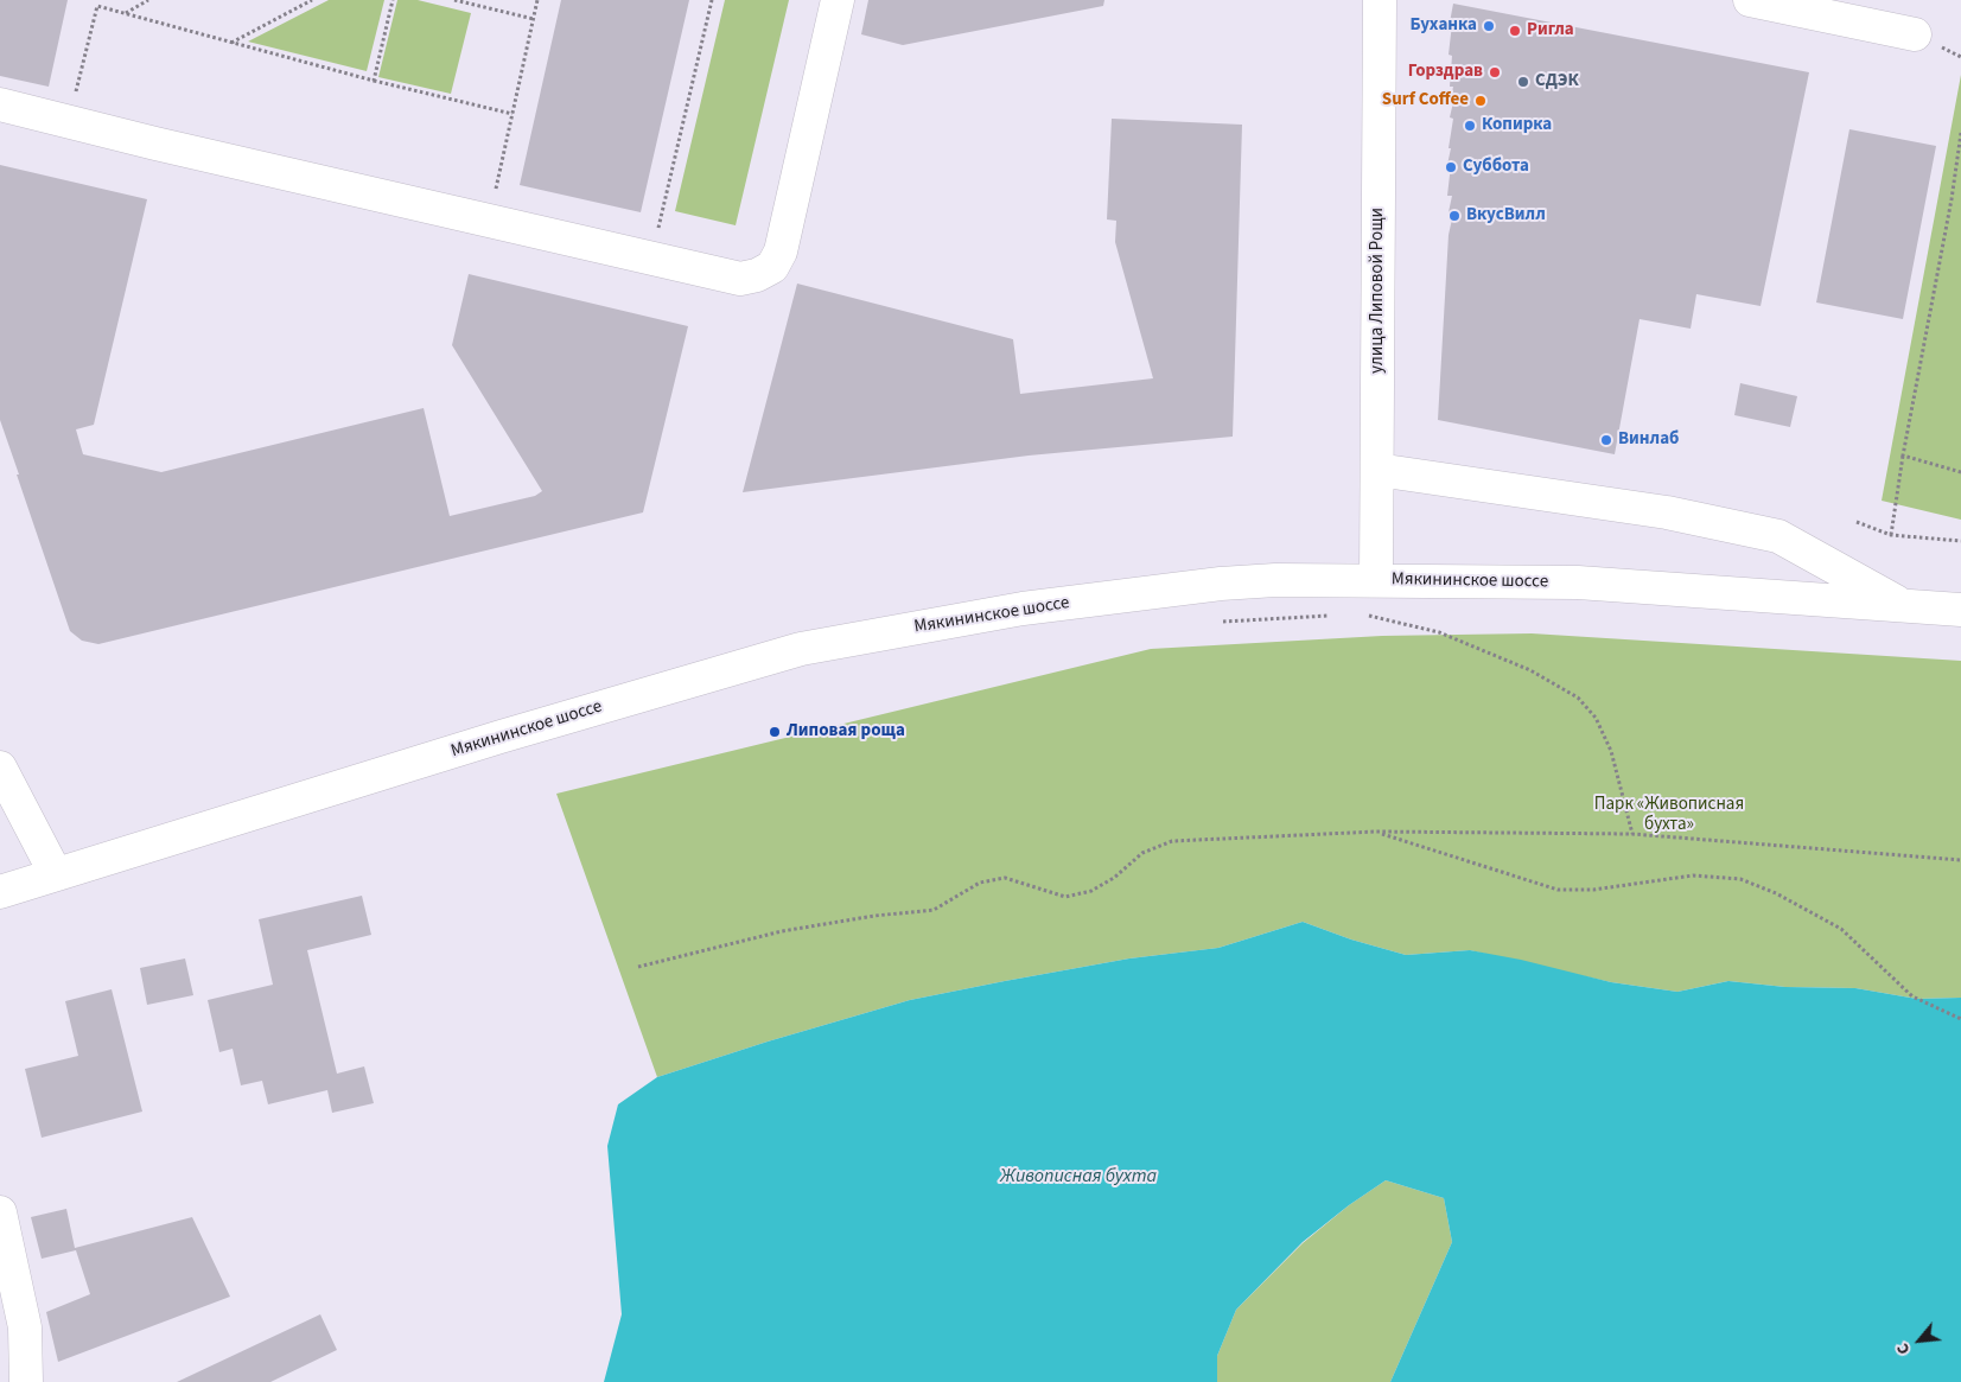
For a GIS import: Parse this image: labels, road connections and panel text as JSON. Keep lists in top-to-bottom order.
{
  "streets": {
    "street": ["улица Липовой Рощи", "Мякининское шоссе"]
  },
  "crossings": [
    ["улица Липовой Рощи", "Мякининское шоссе"]
  ],
  "water": ["Живописная бухта"],
  "parks": ["Парк «Живописная бухта»"],
  "places": [
    "Буханка",
    "Ригла",
    "Горздрав",
    "СДЭК",
    "Surf Coffee",
    "Копирка",
    "Суббота",
    "ВкусВилл",
    "Винлаб",
    "Липовая роща"
  ],
  "north": "bottom left"
}
